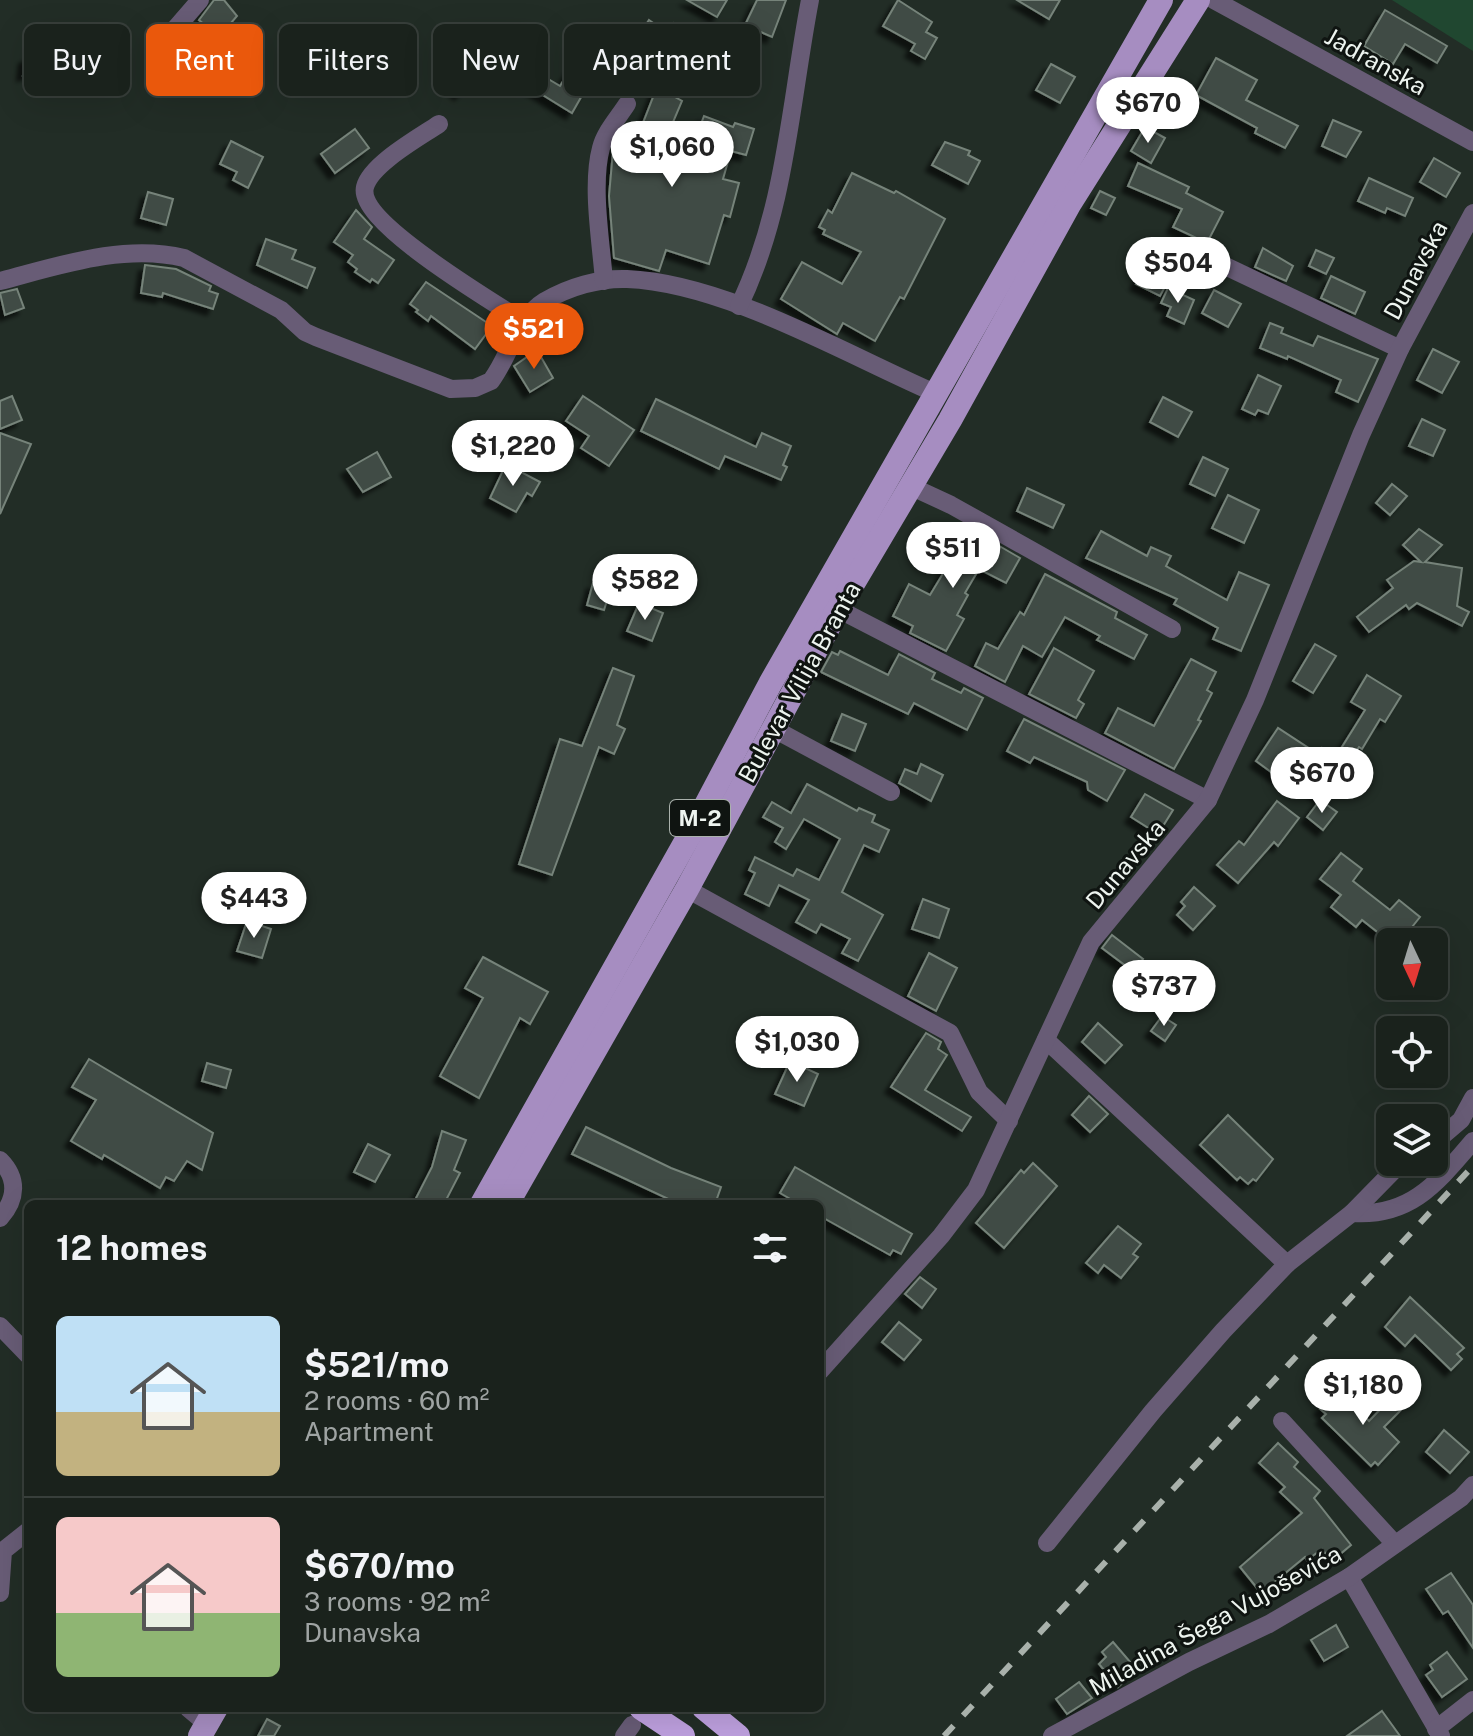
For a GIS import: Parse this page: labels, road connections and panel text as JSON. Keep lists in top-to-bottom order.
{
  "streets": {
    "main road": ["Bulevar Vilija Branta", "M-2"],
    "street": ["Jadranska", "Dunavska", "Miladina Šega Vujoševića"]
  },
  "north": "bottom",
  "page": {
    "chip": [
      "Buy",
      "Rent",
      "Filters",
      "New",
      "Apartment"
    ],
    "price": [
      "$670",
      "$1,060",
      "$504",
      "$521",
      "$1,220",
      "$511",
      "$582",
      "$670",
      "$443",
      "$737",
      "$1,030",
      "$1,180"
    ],
    "heading": "12 homes",
    "list": [
      {
        "name": "$521/mo",
        "note": "2 rooms · 60 m² · Apartment"
      },
      {
        "name": "$670/mo",
        "note": "3 rooms · 92 m² · Dunavska"
      }
    ]
  }
}
